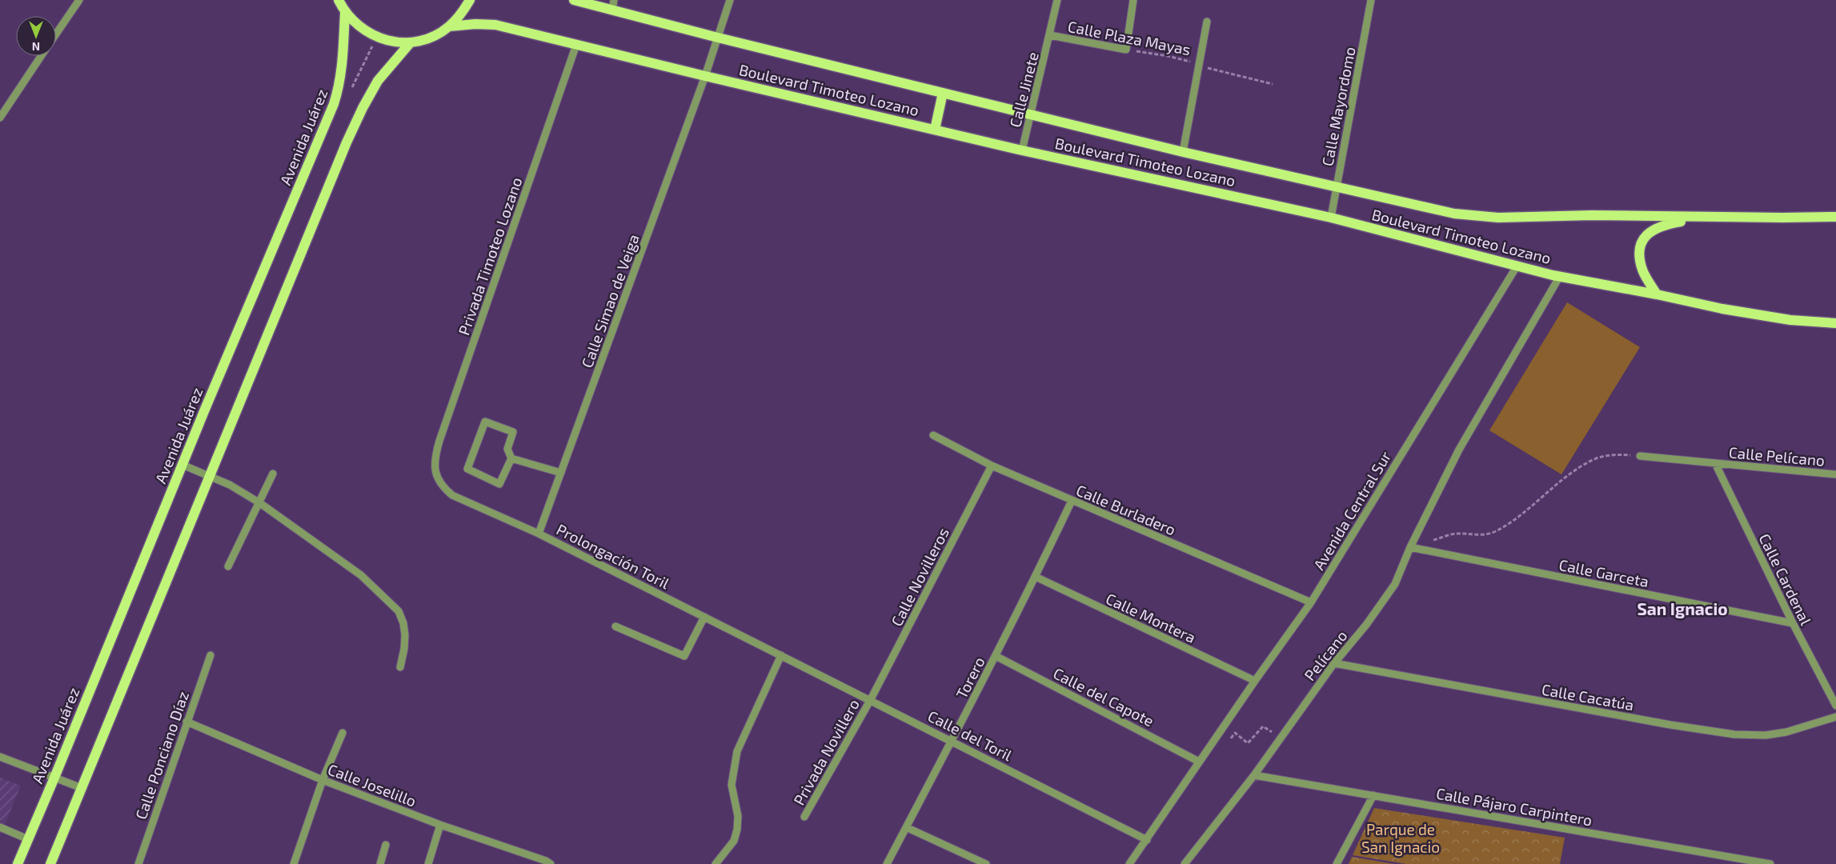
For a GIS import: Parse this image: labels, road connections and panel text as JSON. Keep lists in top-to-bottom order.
{
  "streets": {
    "main road": ["Boulevard Timoteo Lozano", "Avenida Juárez"],
    "street": [
      "Calle Plaza Mayas",
      "Calle Jinete",
      "Calle Mayordomo",
      "Privada Timoteo Lozano",
      "Calle Simao de Veiga",
      "Calle Pelícano",
      "Calle Burladero",
      "Avenida Central Sur",
      "Prolongación Toril",
      "Calle Garceta",
      "Calle Novilleros",
      "Calle Cardenal",
      "Calle Montera",
      "Pelícano",
      "Torero",
      "Calle del Capote",
      "Calle Cacatúa",
      "Calle del Toril",
      "Privada Novillero",
      "Calle Ponciano Díaz",
      "Calle Joselillo",
      "Calle Pájaro Carpintero"
    ]
  },
  "crossings": [
    ["Calle Plaza Mayas", "Calle Jinete"],
    ["Boulevard Timoteo Lozano", "Calle Jinete"],
    ["Boulevard Timoteo Lozano", "Calle Mayordomo"],
    ["Boulevard Timoteo Lozano", "Privada Timoteo Lozano"],
    ["Boulevard Timoteo Lozano", "Calle Simao de Veiga"],
    ["Boulevard Timoteo Lozano", "Avenida Central Sur"],
    ["Boulevard Timoteo Lozano", "Pelícano"],
    ["Privada Timoteo Lozano", "Prolongación Toril"],
    ["Calle Simao de Veiga", "Prolongación Toril"],
    ["Calle Pelícano", "Calle Cardenal"],
    ["Calle Burladero", "Avenida Central Sur"],
    ["Calle Burladero", "Calle Novilleros"],
    ["Calle Burladero", "Torero"],
    ["Avenida Central Sur", "Calle Montera"],
    ["Avenida Central Sur", "Calle del Capote"],
    ["Avenida Central Sur", "Calle del Toril"],
    ["Prolongación Toril", "Calle del Toril"],
    ["Calle Garceta", "Calle Cardenal"],
    ["Calle Garceta", "Pelícano"],
    ["Calle Novilleros", "Calle del Toril"],
    ["Calle Novilleros", "Privada Novillero"],
    ["Calle Montera", "Torero"],
    ["Pelícano", "Calle Cacatúa"],
    ["Pelícano", "Calle Pájaro Carpintero"],
    ["Torero", "Calle del Capote"],
    ["Torero", "Calle del Toril"],
    ["Calle del Toril", "Privada Novillero"],
    ["Calle Ponciano Díaz", "Calle Joselillo"]
  ],
  "districts": ["San Ignacio"],
  "parks": ["Parque de San Ignacio"],
  "north": "bottom"
}
